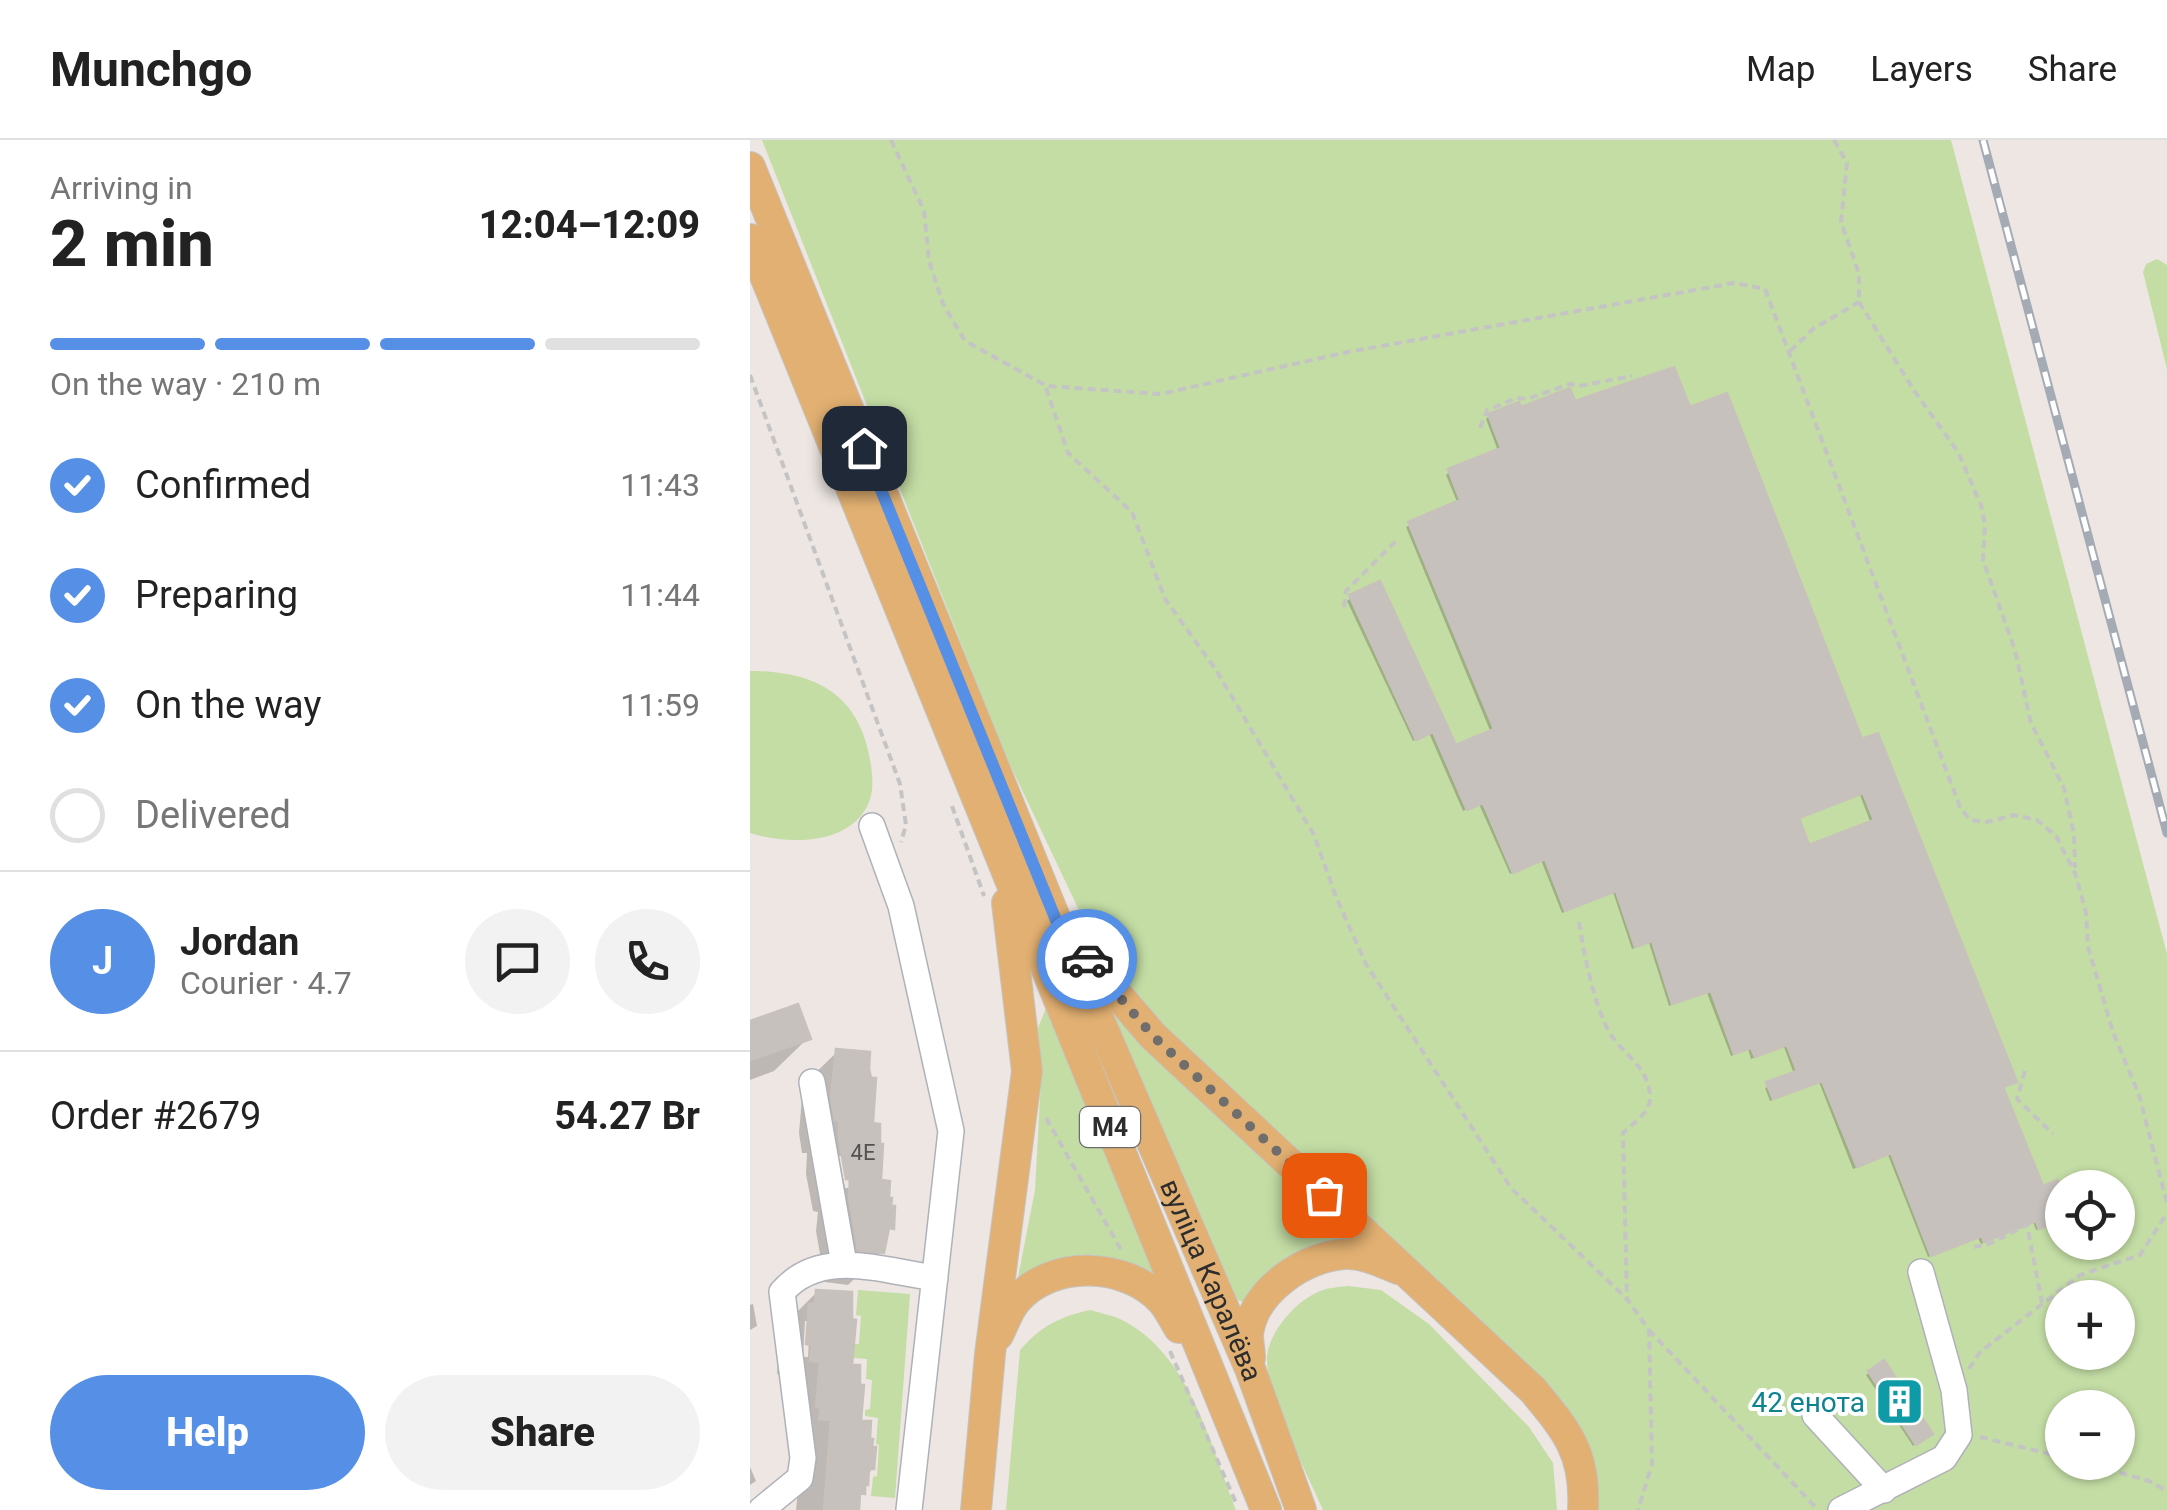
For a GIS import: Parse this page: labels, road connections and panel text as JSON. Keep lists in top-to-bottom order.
{
  "streets": {
    "main road": ["М4", "вуліца Каралёва"]
  },
  "places": {
    "building": ["42 енота"]
  },
  "house_numbers": ["4Е"],
  "page": {
    "header": "Munchgo",
    "nav": ["Map", "Layers", "Share"],
    "heading": ["2 min", "Arriving in", "12:04–12:09"],
    "panel": [
      "Jordan",
      "Courier · 4.7",
      "Order #2679",
      "54.27 Br"
    ],
    "bar": "On the way · 210 m",
    "list": [
      ["Confirmed", "11:43"],
      ["Preparing", "11:44"],
      ["On the way", "11:59"],
      "Delivered"
    ],
    "round": "J",
    "map_buttons": ["+", "−"],
    "buttons": ["Help", "Share"]
  }
}
